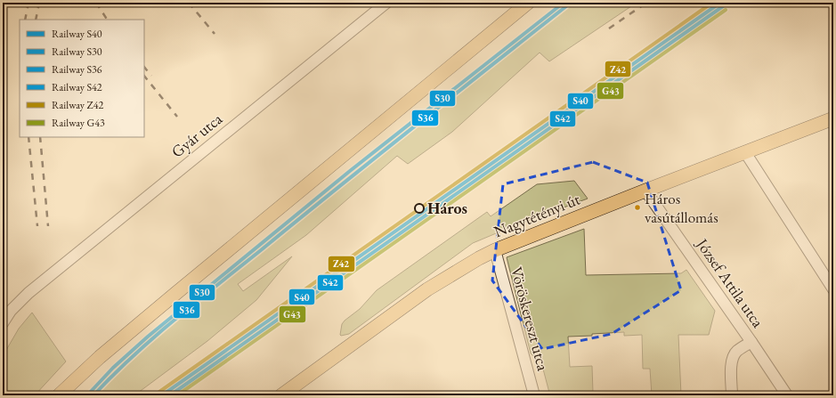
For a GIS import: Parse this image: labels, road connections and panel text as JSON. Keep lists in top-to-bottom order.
{
  "streets": {
    "main road": ["Nagytétényi út"],
    "street": ["Gyár utca", "József Attila utca", "Vöröskereszt utca"]
  },
  "crossings": [
    ["Nagytétényi út", "József Attila utca"],
    ["Nagytétényi út", "Vöröskereszt utca"]
  ],
  "places": ["Háros vasútállomás", "Háros"],
  "lines": [
    "rail line S40",
    "rail line S30",
    "rail line Z42",
    "rail line S36",
    "rail line S42",
    "rail line G43"
  ],
  "legend": [
    "Railway S40",
    "Railway S30",
    "Railway S36",
    "Railway S42",
    "Railway Z42",
    "Railway G43"
  ]
}
